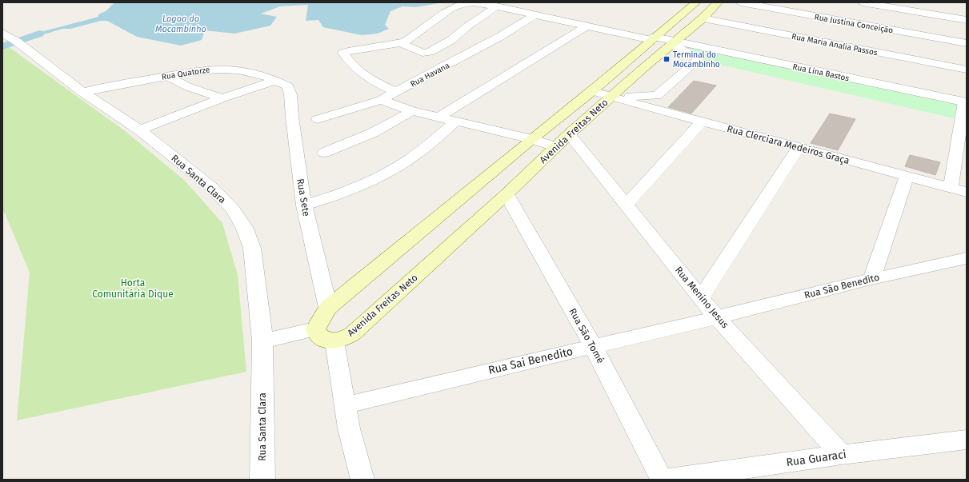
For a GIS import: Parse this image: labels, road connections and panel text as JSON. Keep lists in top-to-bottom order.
{
  "streets": {
    "main road": ["Avenida Freitas Neto"],
    "street": [
      "Rua Justina Conceição",
      "Rua Maria Analia Passos",
      "Rua Lina Bastos",
      "Rua Quatorze",
      "Rua Havana",
      "Rua Clerciara Medeiros Graça",
      "Rua Santa Clara",
      "Rua Sete",
      "Rua São Benedito",
      "Rua Menino Jesus",
      "Rua São Tomé",
      "Rua Sai Benedito",
      "Rua Guaraci"
    ]
  },
  "crossings": [
    ["Rua Maria Analia Passos", "Avenida Freitas Neto"],
    ["Rua Lina Bastos", "Avenida Freitas Neto"],
    ["Rua Quatorze", "Rua Santa Clara"],
    ["Rua Quatorze", "Rua Sete"],
    ["Avenida Freitas Neto", "Rua Clerciara Medeiros Graça"],
    ["Avenida Freitas Neto", "Rua Sete"],
    ["Avenida Freitas Neto", "Rua Menino Jesus"],
    ["Avenida Freitas Neto", "Rua São Tomé"],
    ["Rua São Benedito", "Rua Menino Jesus"],
    ["Rua São Benedito", "Rua Sai Benedito"],
    ["Rua Menino Jesus", "Rua Sai Benedito"],
    ["Rua Menino Jesus", "Rua Guaraci"],
    ["Rua São Tomé", "Rua Sai Benedito"]
  ],
  "water": ["Lagoa do Mocambinho"],
  "parks": ["Horta Comunitária Dique"],
  "places": {
    "transit": ["Terminal do Mocambinho"]
  }
}
